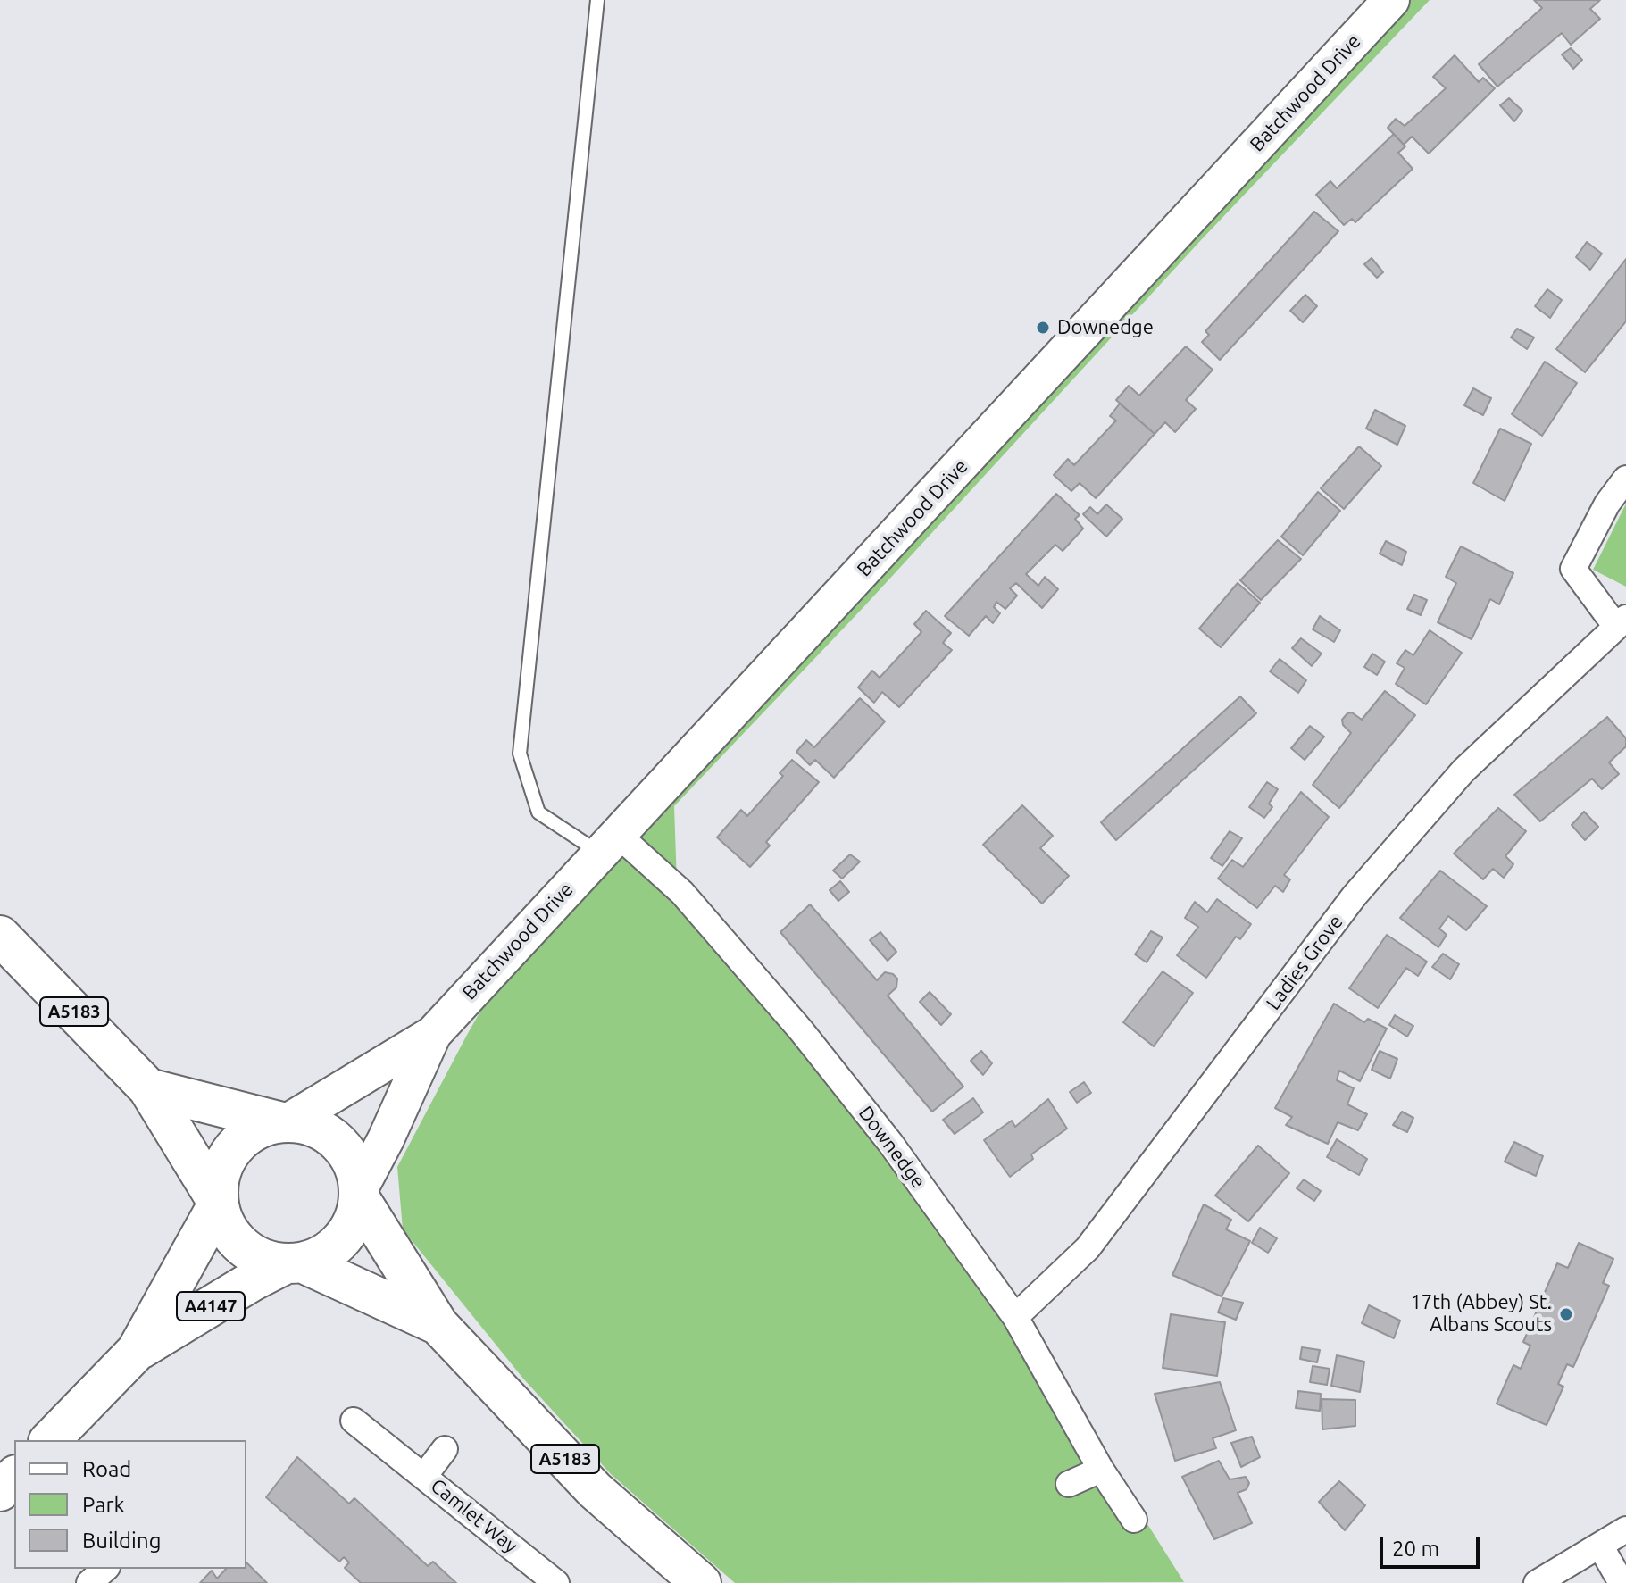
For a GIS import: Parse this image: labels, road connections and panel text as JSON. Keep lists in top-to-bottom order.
{
  "streets": {
    "main road": ["A5183", "A4147"],
    "street": [
      "Batchwood Drive",
      "Ladies Grove",
      "Downedge",
      "Camlet Way"
    ]
  },
  "crossings": [
    ["Batchwood Drive", "A5183"],
    ["Batchwood Drive", "Downedge"],
    ["Batchwood Drive", "A4147"],
    ["Ladies Grove", "Downedge"],
    ["A5183", "A4147"]
  ],
  "places": ["Downedge", "17th (Abbey) St. Albans Scouts"],
  "legend": ["Road", "Park", "Building"],
  "scale_bar": "20 m"
}
